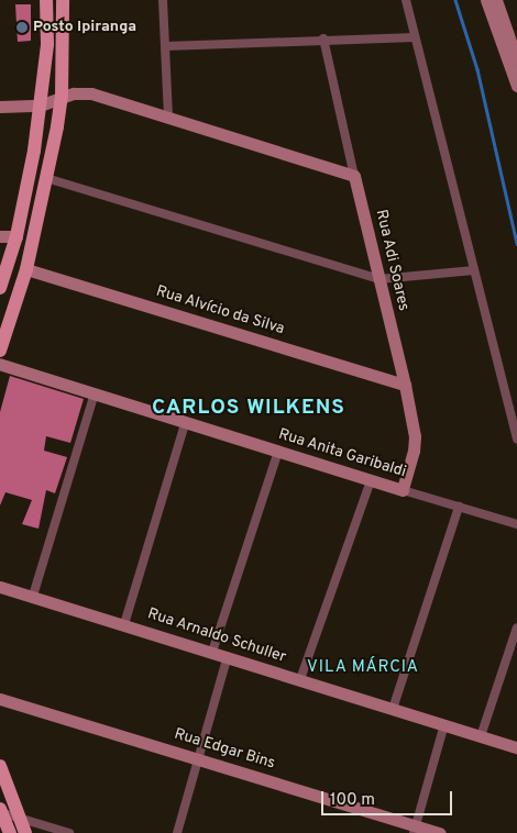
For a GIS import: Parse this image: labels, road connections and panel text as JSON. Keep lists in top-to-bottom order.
{
  "streets": {
    "street": [
      "Rua Adi Soares",
      "Rua Alvício da Silva",
      "Rua Anita Garibaldi",
      "Rua Arnaldo Schuller",
      "Rua Edgar Bins"
    ]
  },
  "crossings": [
    ["Rua Adi Soares", "Rua Alvício da Silva"],
    ["Rua Adi Soares", "Rua Anita Garibaldi"]
  ],
  "districts": ["CARLOS WILKENS", "VILA MÁRCIA"],
  "places": ["Posto Ipiranga"],
  "scale_bar": "100 m"
}
